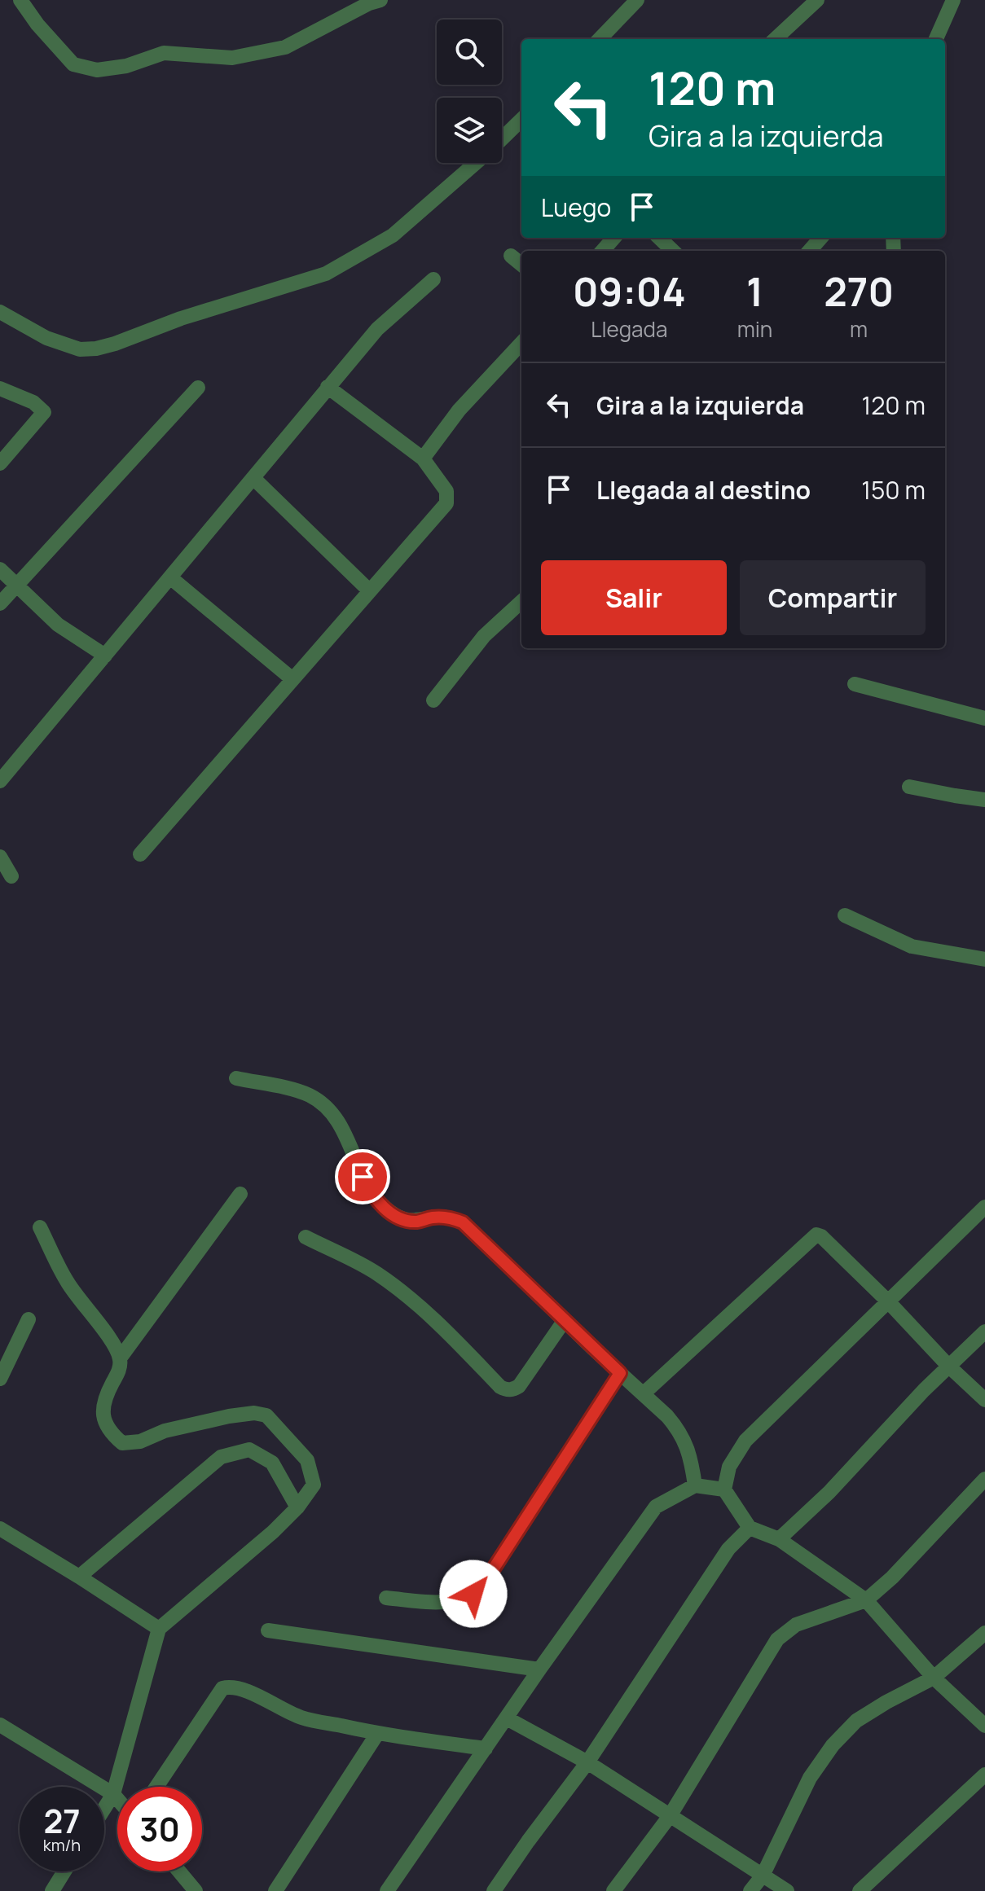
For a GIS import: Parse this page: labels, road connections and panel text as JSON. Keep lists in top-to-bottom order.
{
  "page": {
    "turn": ["120 m", "Gira a la izquierda"],
    "then": "Luego",
    "eta": [
      "09:04",
      "Llegada",
      "1",
      "min",
      "270",
      "m"
    ],
    "list": [
      {
        "name": "Gira a la izquierda",
        "value": "120 m"
      },
      {
        "name": "Llegada al destino",
        "value": "150 m"
      }
    ],
    "buttons": ["Salir", "Compartir"],
    "speed": "27 km/h",
    "limit": "30"
  }
}
